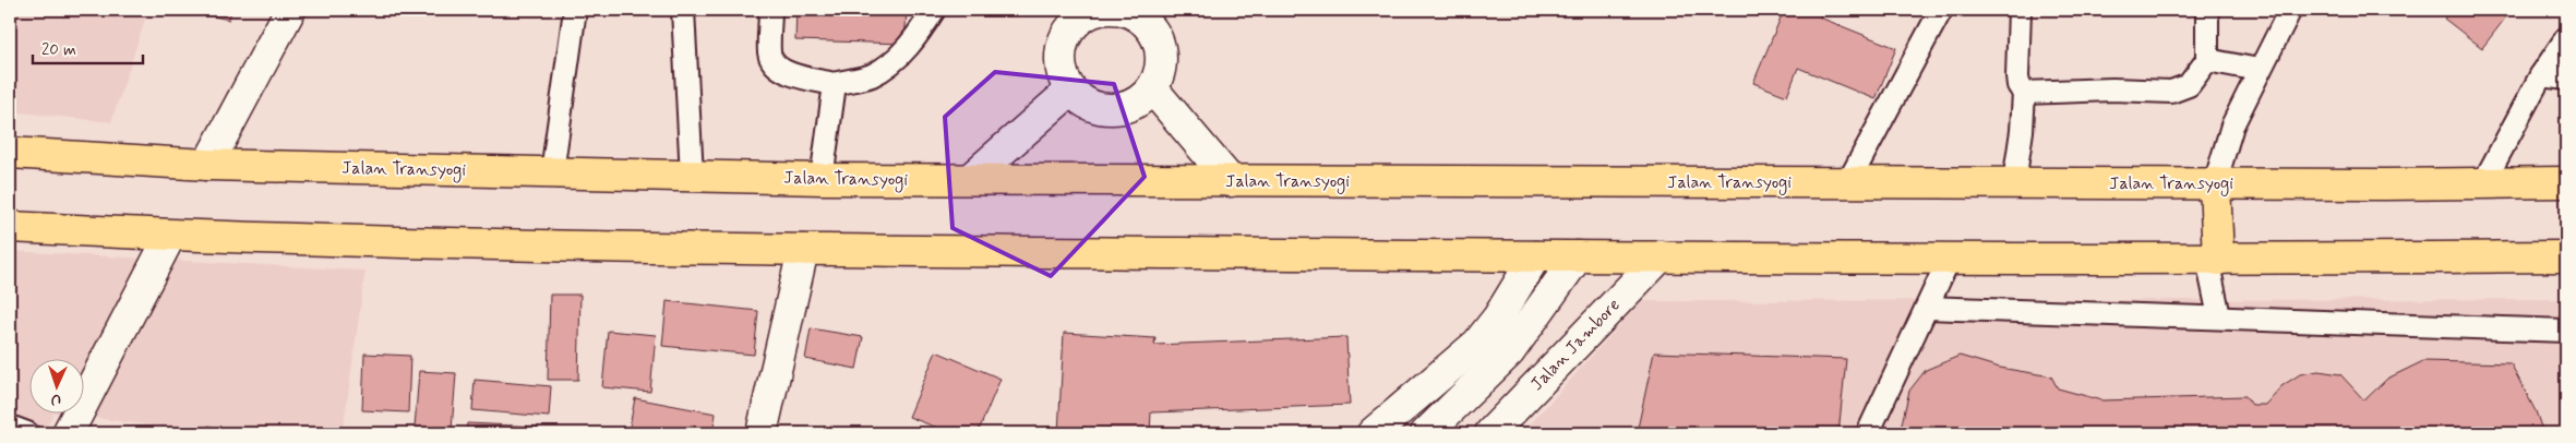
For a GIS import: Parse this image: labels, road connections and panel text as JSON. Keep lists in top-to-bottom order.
{
  "streets": {
    "highway": ["Jalan Transyogi"],
    "street": ["Jalan Jambore"]
  },
  "scale_bar": "20 m",
  "north": "bottom"
}
